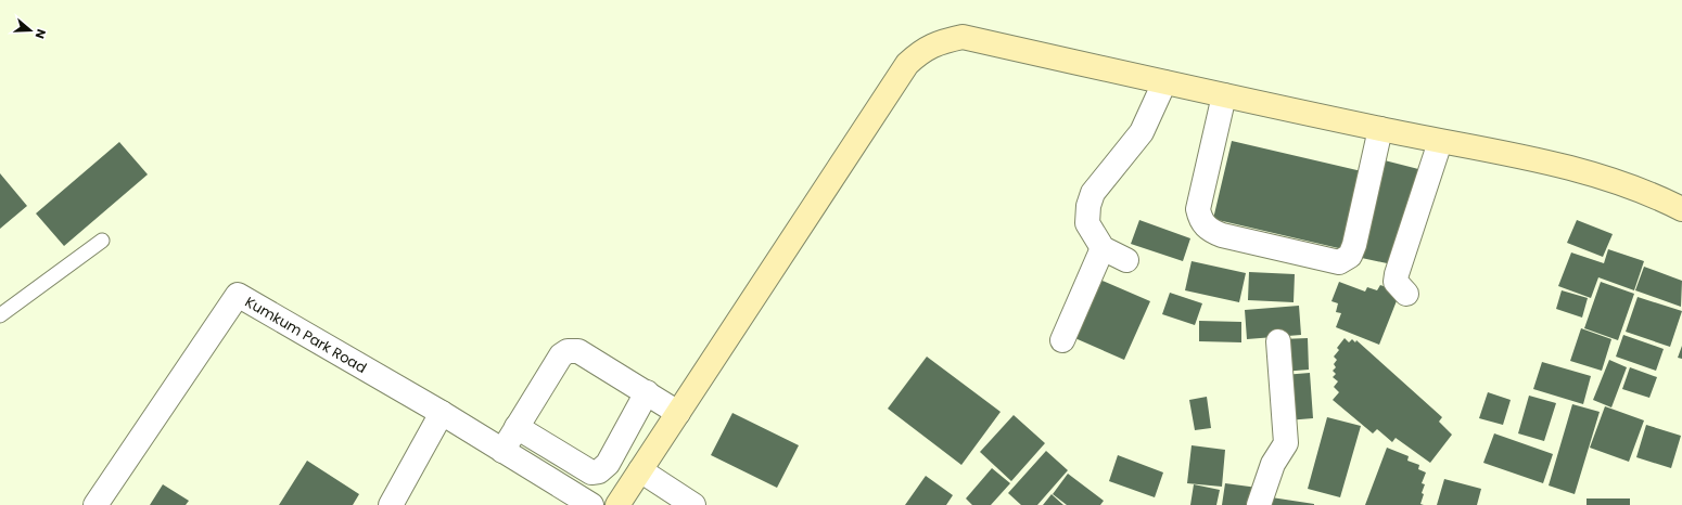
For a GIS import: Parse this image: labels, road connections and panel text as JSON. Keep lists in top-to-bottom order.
{
  "streets": {
    "street": ["Kumkum Park Road"]
  },
  "north": "right"
}
